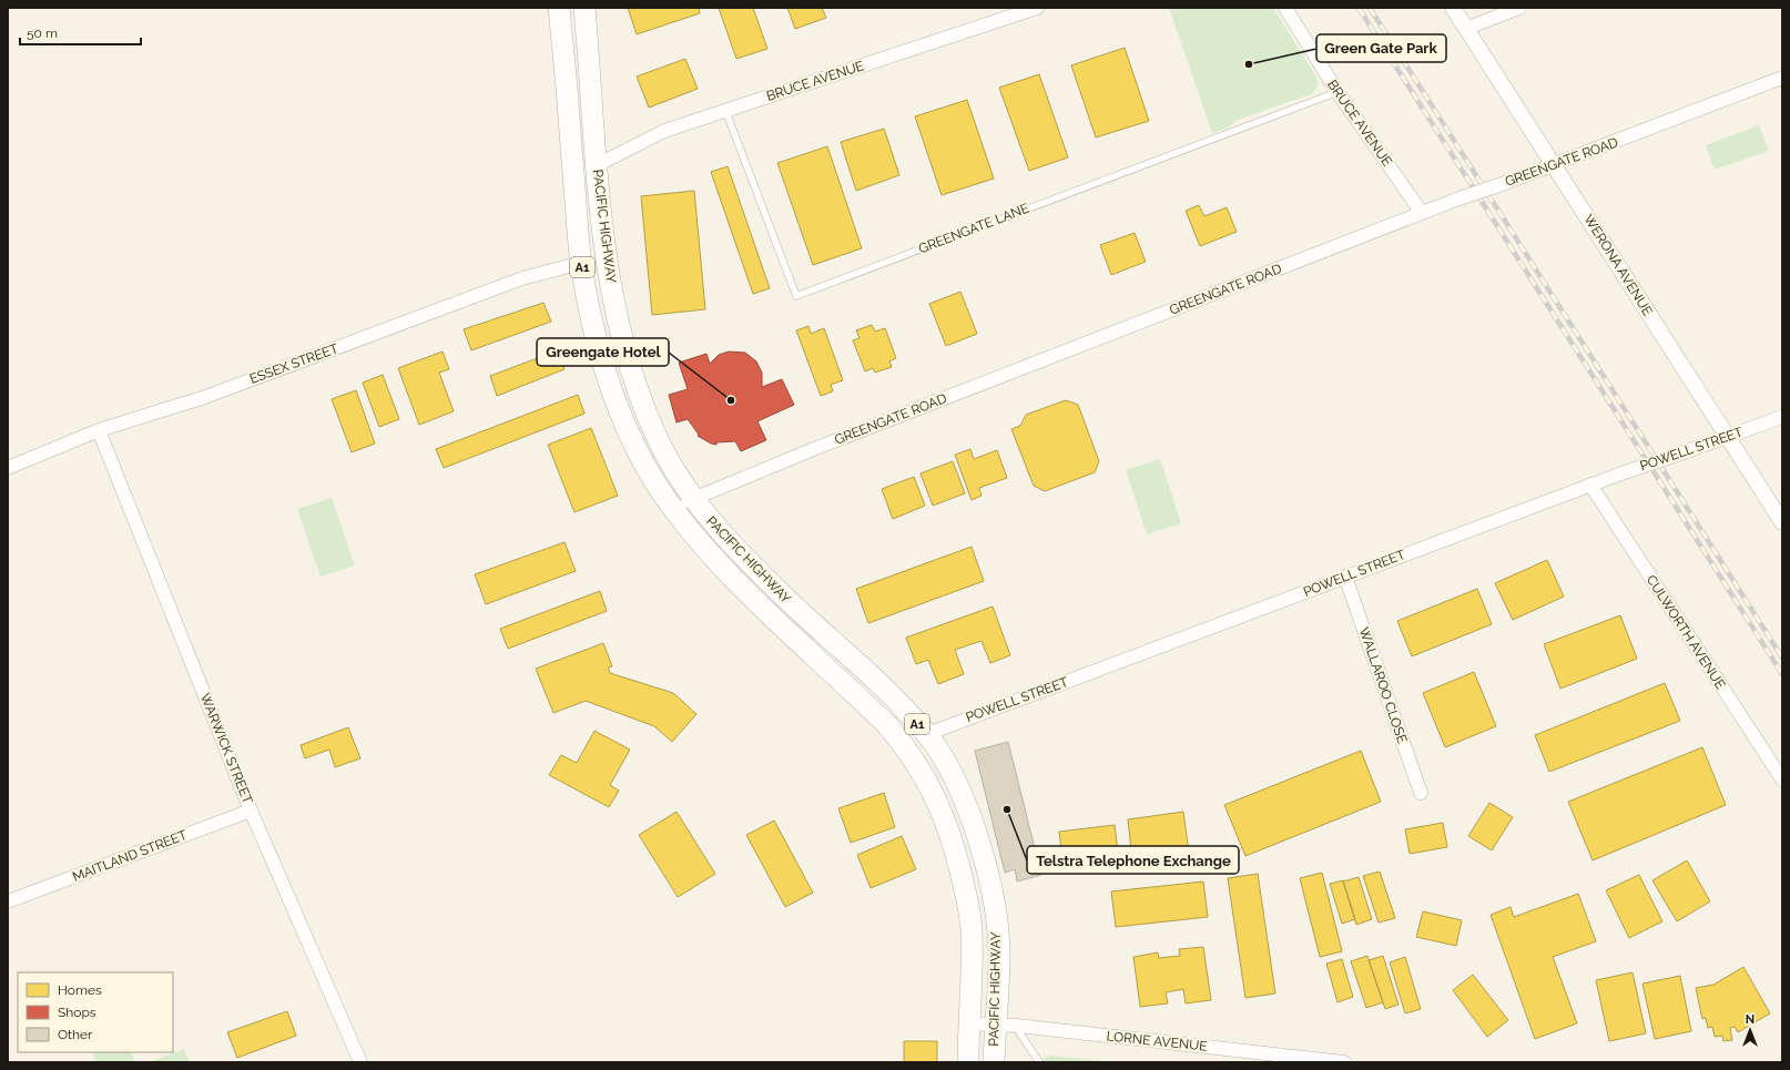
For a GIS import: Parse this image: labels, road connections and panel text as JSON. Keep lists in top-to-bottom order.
{
  "streets": {
    "highway": ["PACIFIC HIGHWAY", "A1"],
    "street": [
      "BRUCE AVENUE",
      "GREENGATE ROAD",
      "WERONA AVENUE",
      "ESSEX STREET",
      "POWELL STREET",
      "CULWORTH AVENUE",
      "WALLAROO CLOSE",
      "WARWICK STREET",
      "MAITLAND STREET",
      "LORNE AVENUE"
    ],
    "lane": ["GREENGATE LANE"]
  },
  "crossings": [
    ["BRUCE AVENUE", "GREENGATE ROAD"],
    ["BRUCE AVENUE", "PACIFIC HIGHWAY"],
    ["BRUCE AVENUE", "GREENGATE LANE"],
    ["GREENGATE ROAD", "PACIFIC HIGHWAY"],
    ["GREENGATE ROAD", "WERONA AVENUE"],
    ["PACIFIC HIGHWAY", "ESSEX STREET"],
    ["PACIFIC HIGHWAY", "POWELL STREET"],
    ["PACIFIC HIGHWAY", "LORNE AVENUE"],
    ["WERONA AVENUE", "POWELL STREET"],
    ["ESSEX STREET", "WARWICK STREET"],
    ["POWELL STREET", "CULWORTH AVENUE"],
    ["POWELL STREET", "WALLAROO CLOSE"],
    ["WARWICK STREET", "MAITLAND STREET"]
  ],
  "places": ["Green Gate Park", "Greengate Hotel", "Telstra Telephone Exchange"],
  "legend": ["Homes", "Shops", "Other"],
  "scale_bar": "50 m",
  "north": "top"
}
